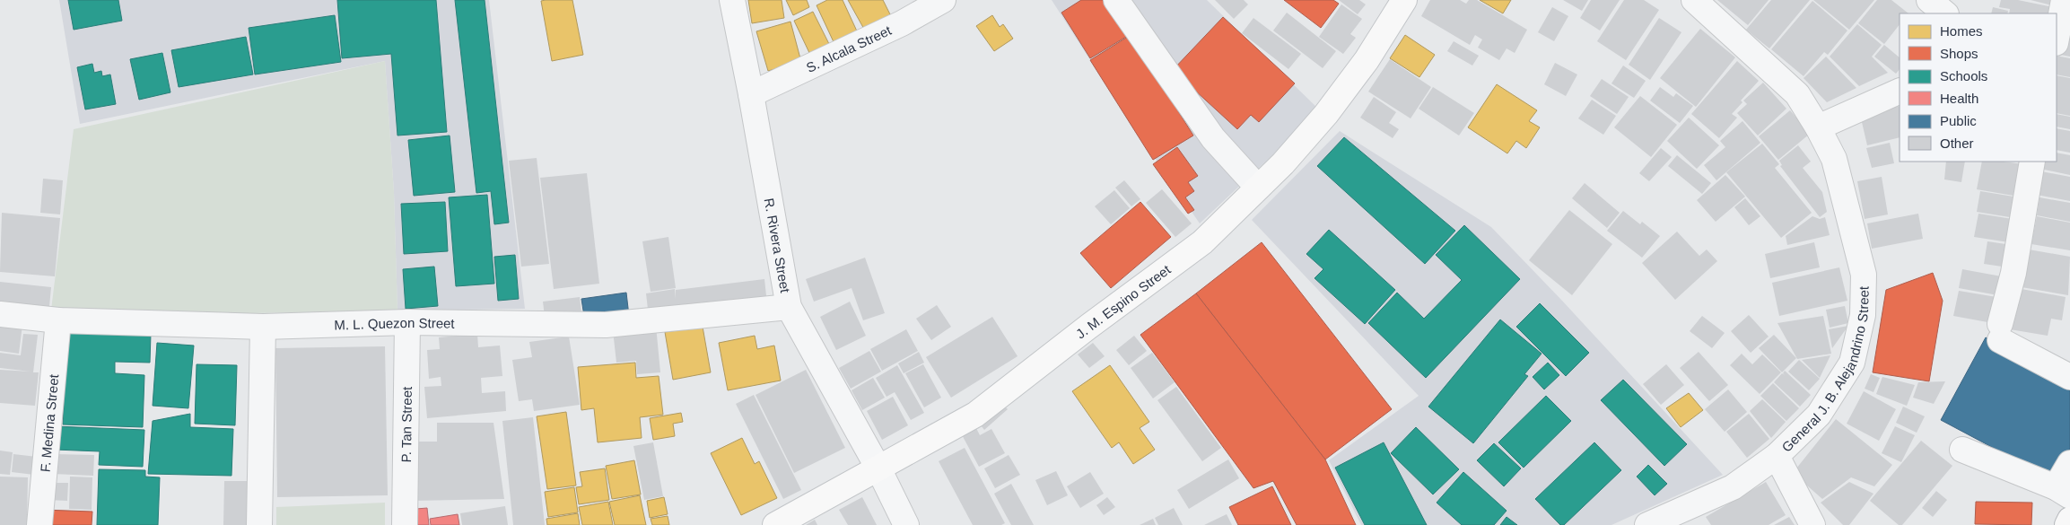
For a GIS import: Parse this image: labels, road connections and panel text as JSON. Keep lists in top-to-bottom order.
{
  "streets": {
    "main road": ["J. M. Espino Street"],
    "street": [
      "S. Alcala Street",
      "R. Rivera Street",
      "M. L. Quezon Street",
      "General J. B. Alejandrino Street",
      "F. Medina Street",
      "P. Tan Street"
    ]
  },
  "crossings": [
    ["S. Alcala Street", "R. Rivera Street"],
    ["R. Rivera Street", "J. M. Espino Street"],
    ["R. Rivera Street", "M. L. Quezon Street"],
    ["M. L. Quezon Street", "F. Medina Street"],
    ["M. L. Quezon Street", "P. Tan Street"]
  ],
  "legend": [
    "Homes",
    "Shops",
    "Schools",
    "Health",
    "Public",
    "Other"
  ]
}
